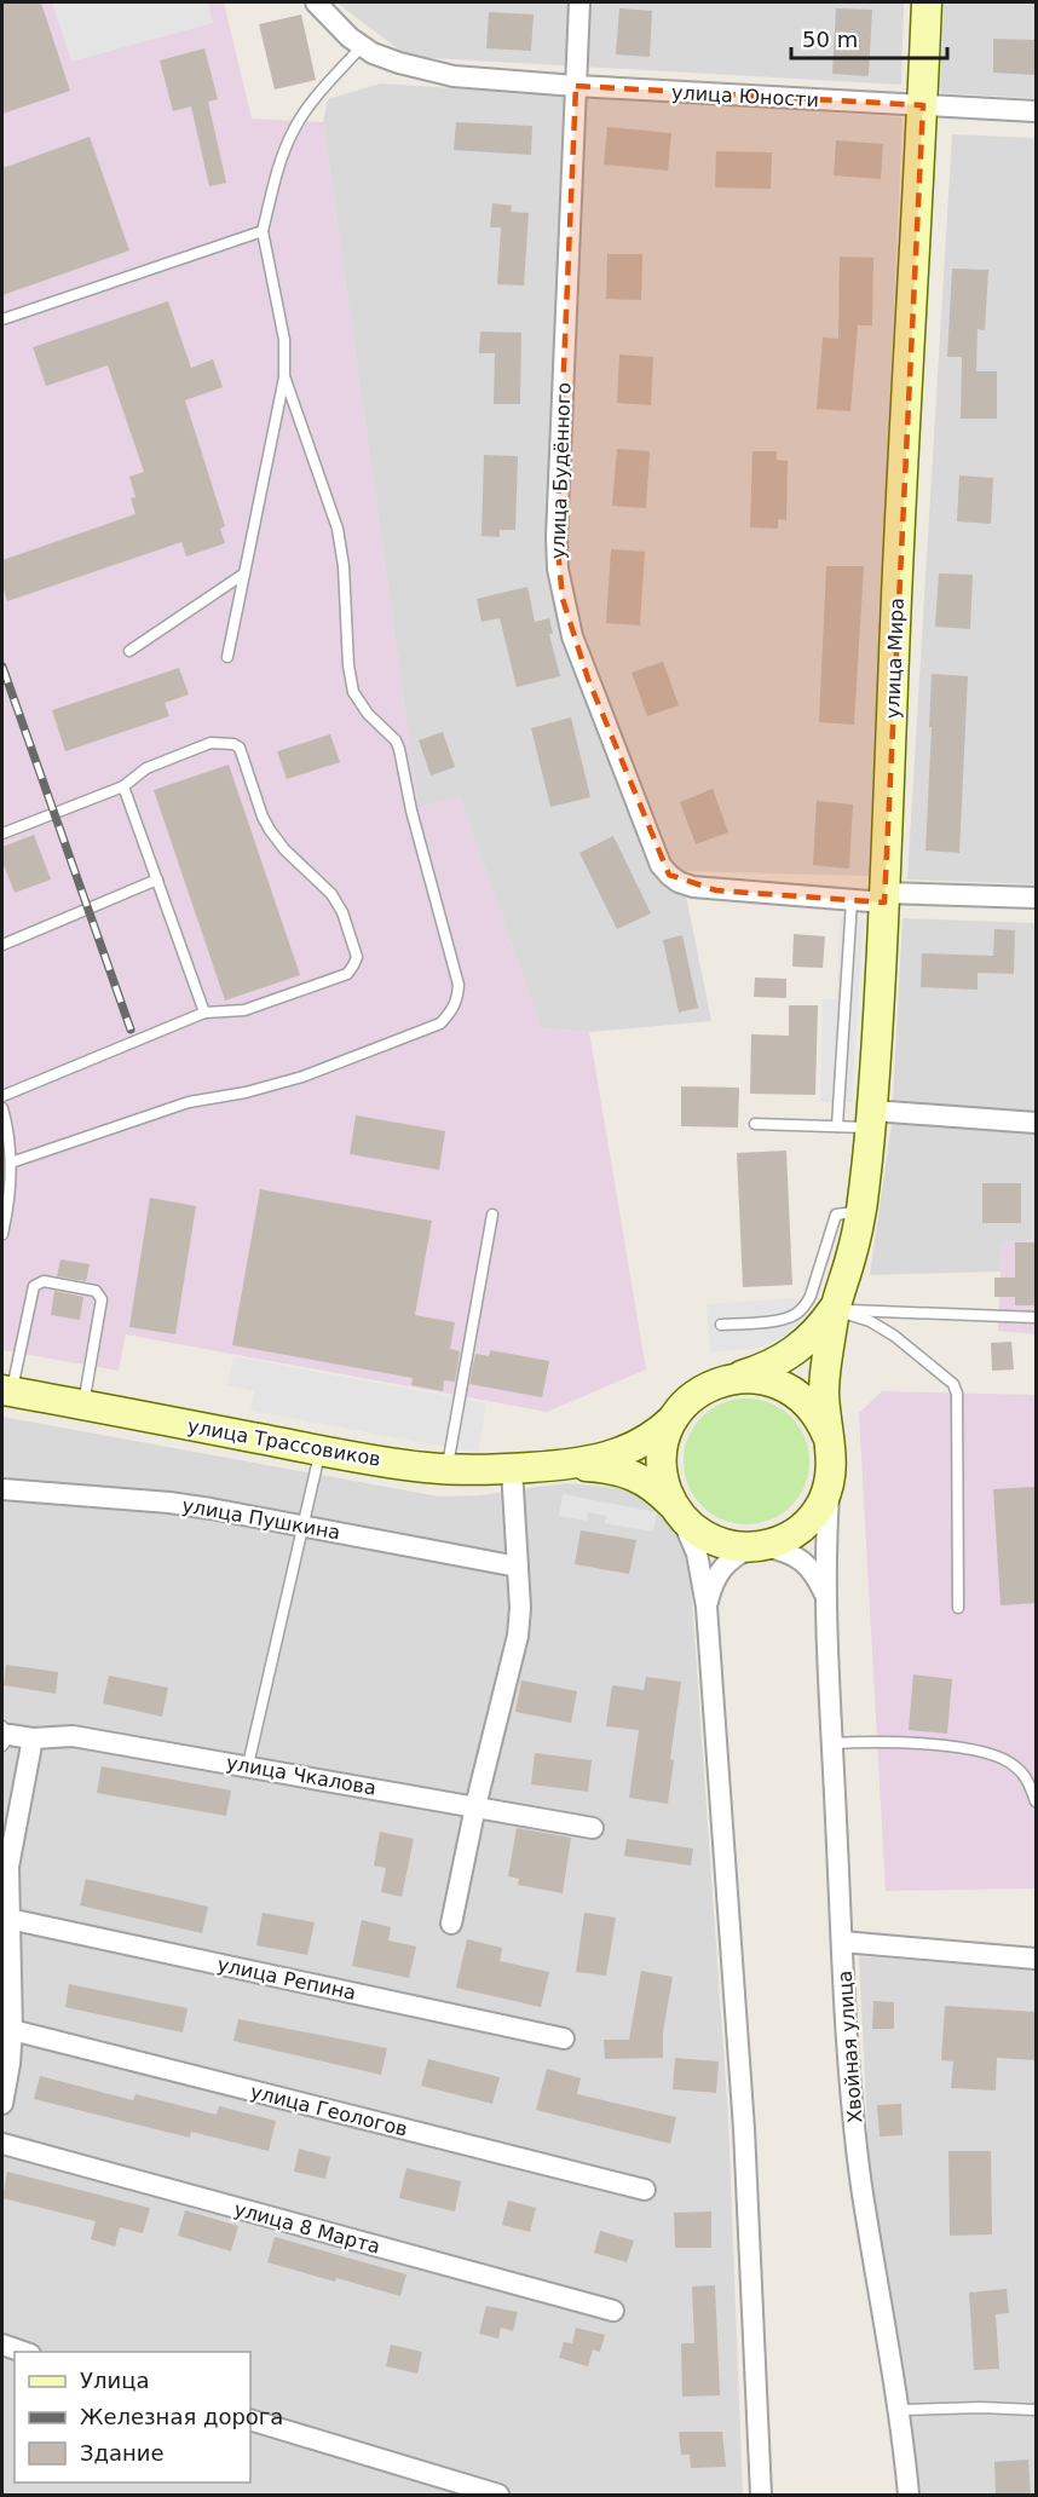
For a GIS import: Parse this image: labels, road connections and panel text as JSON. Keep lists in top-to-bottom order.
{
  "streets": {
    "main road": ["улица Мира", "улица Трассовиков"],
    "street": [
      "улица Юности",
      "улица Будённого",
      "улица Пушкина",
      "улица Чкалова",
      "улица Репина",
      "Хвойная улица",
      "улица Геологов",
      "улица 8 Марта"
    ]
  },
  "crossings": [
    ["улица Юности", "улица Будённого"],
    ["улица Юности", "улица Мира"],
    ["улица Будённого", "улица Мира"]
  ],
  "legend": ["Улица", "Железная дорога", "Здание"],
  "scale_bar": "50 m"
}
